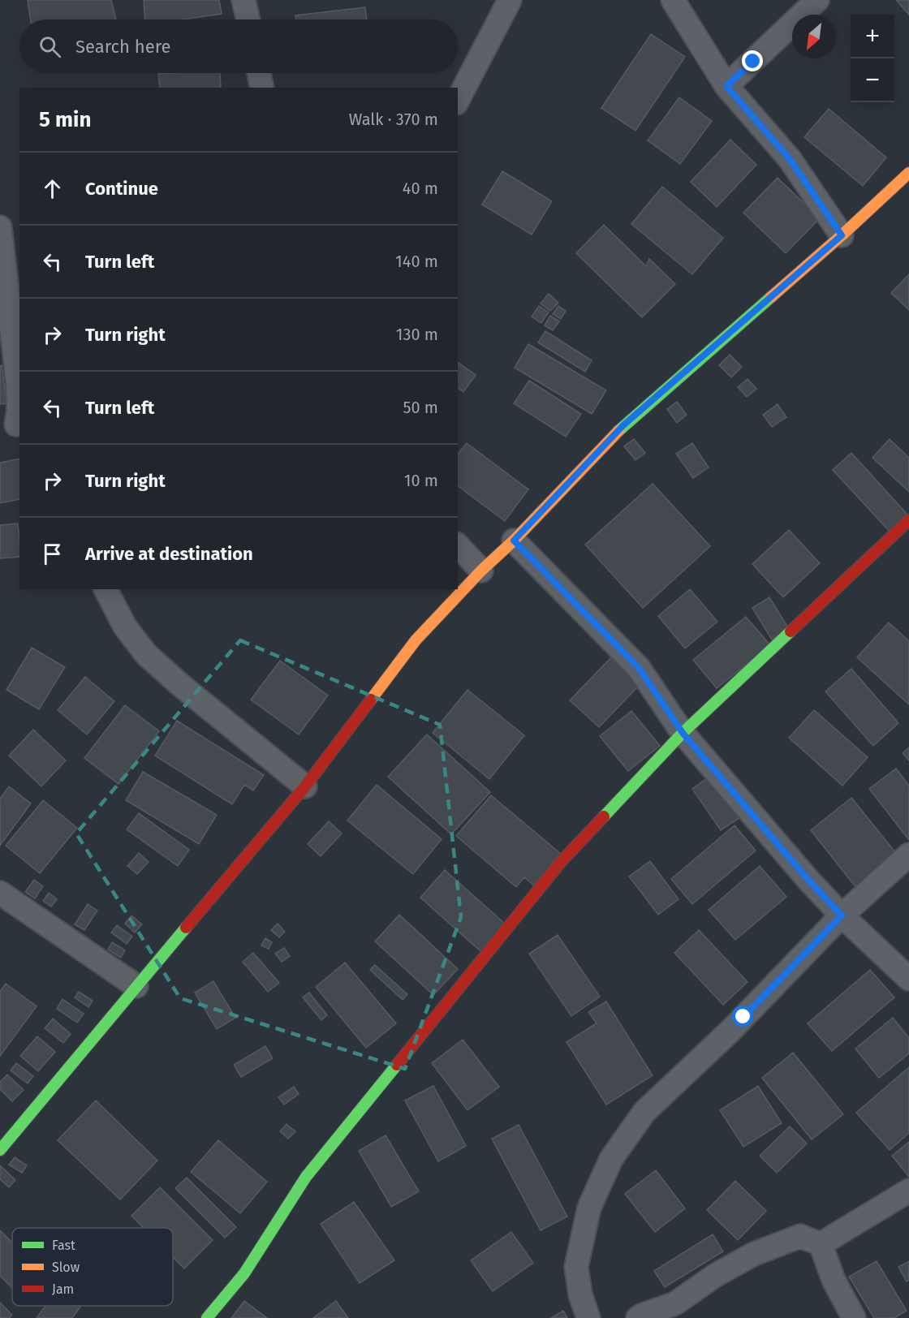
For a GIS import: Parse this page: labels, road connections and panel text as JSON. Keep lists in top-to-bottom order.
{
  "legend": ["Fast", "Slow", "Jam"],
  "north": "bottom left",
  "page": {
    "map_buttons": ["+", "−"],
    "search": "Search here",
    "heading": ["5 min", "Walk · 370 m"],
    "list": [
      ["Continue", "40 m"],
      ["Turn left", "140 m"],
      ["Turn right", "130 m"],
      ["Turn left", "50 m"],
      ["Turn right", "10 m"],
      "Arrive at destination"
    ]
  }
}
